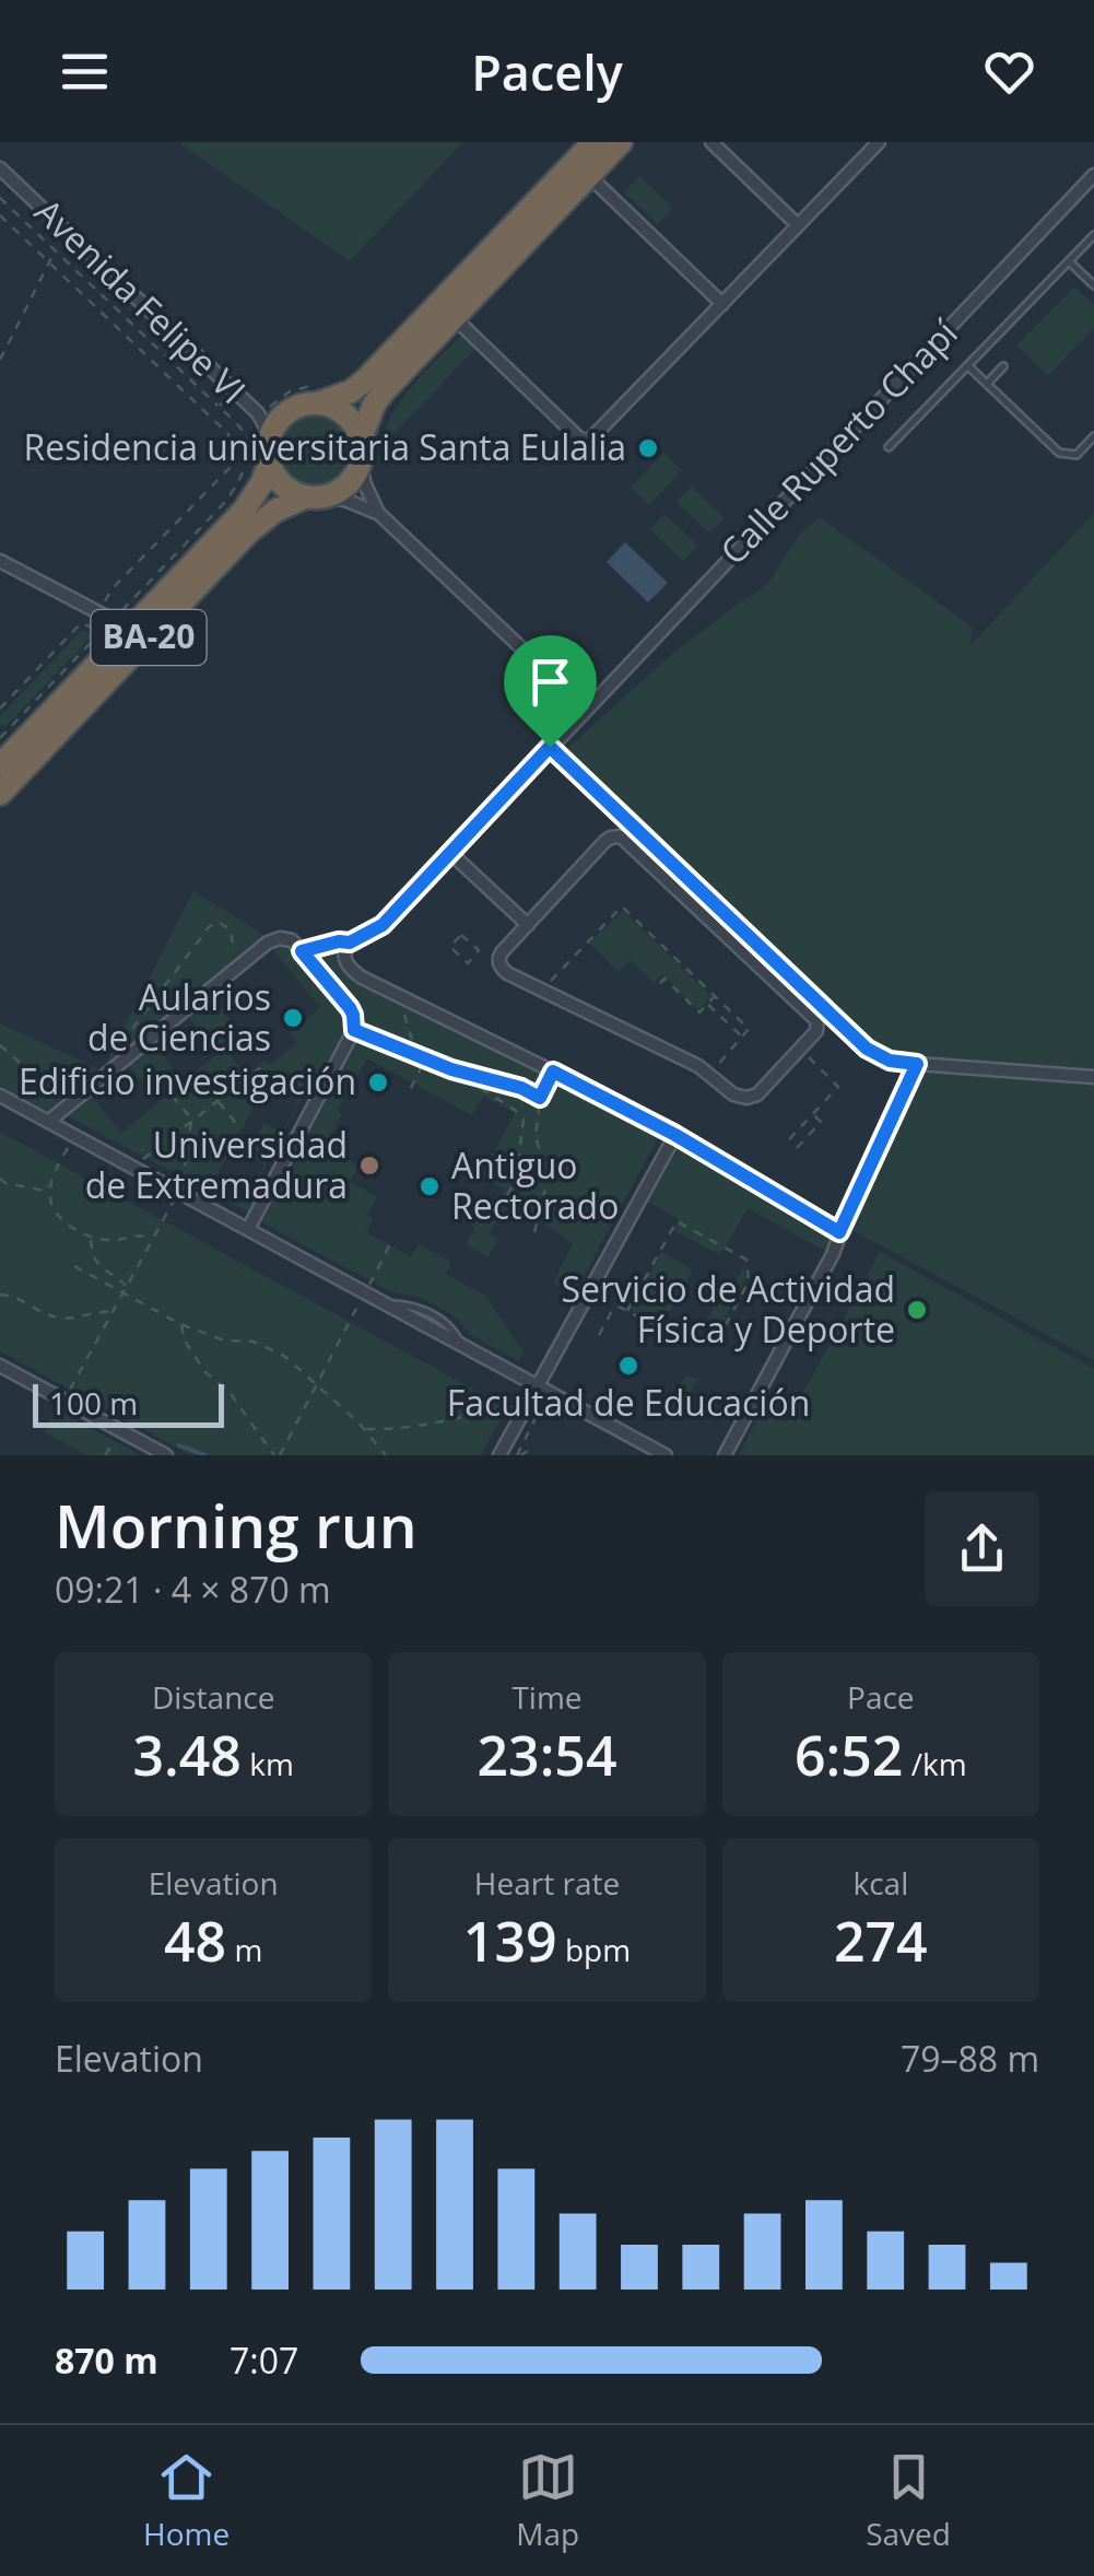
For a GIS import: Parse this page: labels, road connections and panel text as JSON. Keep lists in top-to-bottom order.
{
  "streets": {
    "highway": ["BA-20"],
    "street": ["Avenida Felipe VI", "Calle Ruperto Chapí"]
  },
  "crossings": [
    ["Avenida Felipe VI", "BA-20"]
  ],
  "places": [
    "Residencia universitaria Santa Eulalia",
    "Aularios de Ciencias",
    "Edificio investigación",
    "Universidad de Extremadura",
    "Antiguo Rectorado",
    "Servicio de Actividad Física y Deporte",
    "Facultad de Educación"
  ],
  "scale_bar": "100 m",
  "page": {
    "header": "Pacely",
    "scale": "100 m",
    "heading": ["Morning run", "09:21 · 4 × 870 m"],
    "stats": [
      ["Distance", "3.48 km"],
      ["Time", "23:54"],
      ["Pace", "6:52 /km"],
      ["Elevation", "48 m"],
      ["Heart rate", "139 bpm"],
      ["kcal", "274"]
    ],
    "chart": ["Elevation", "79–88 m"],
    "list": [
      {
        "name": "870 m",
        "note": "7:07"
      }
    ],
    "tabs": ["Home", "Map", "Saved"]
  }
}
